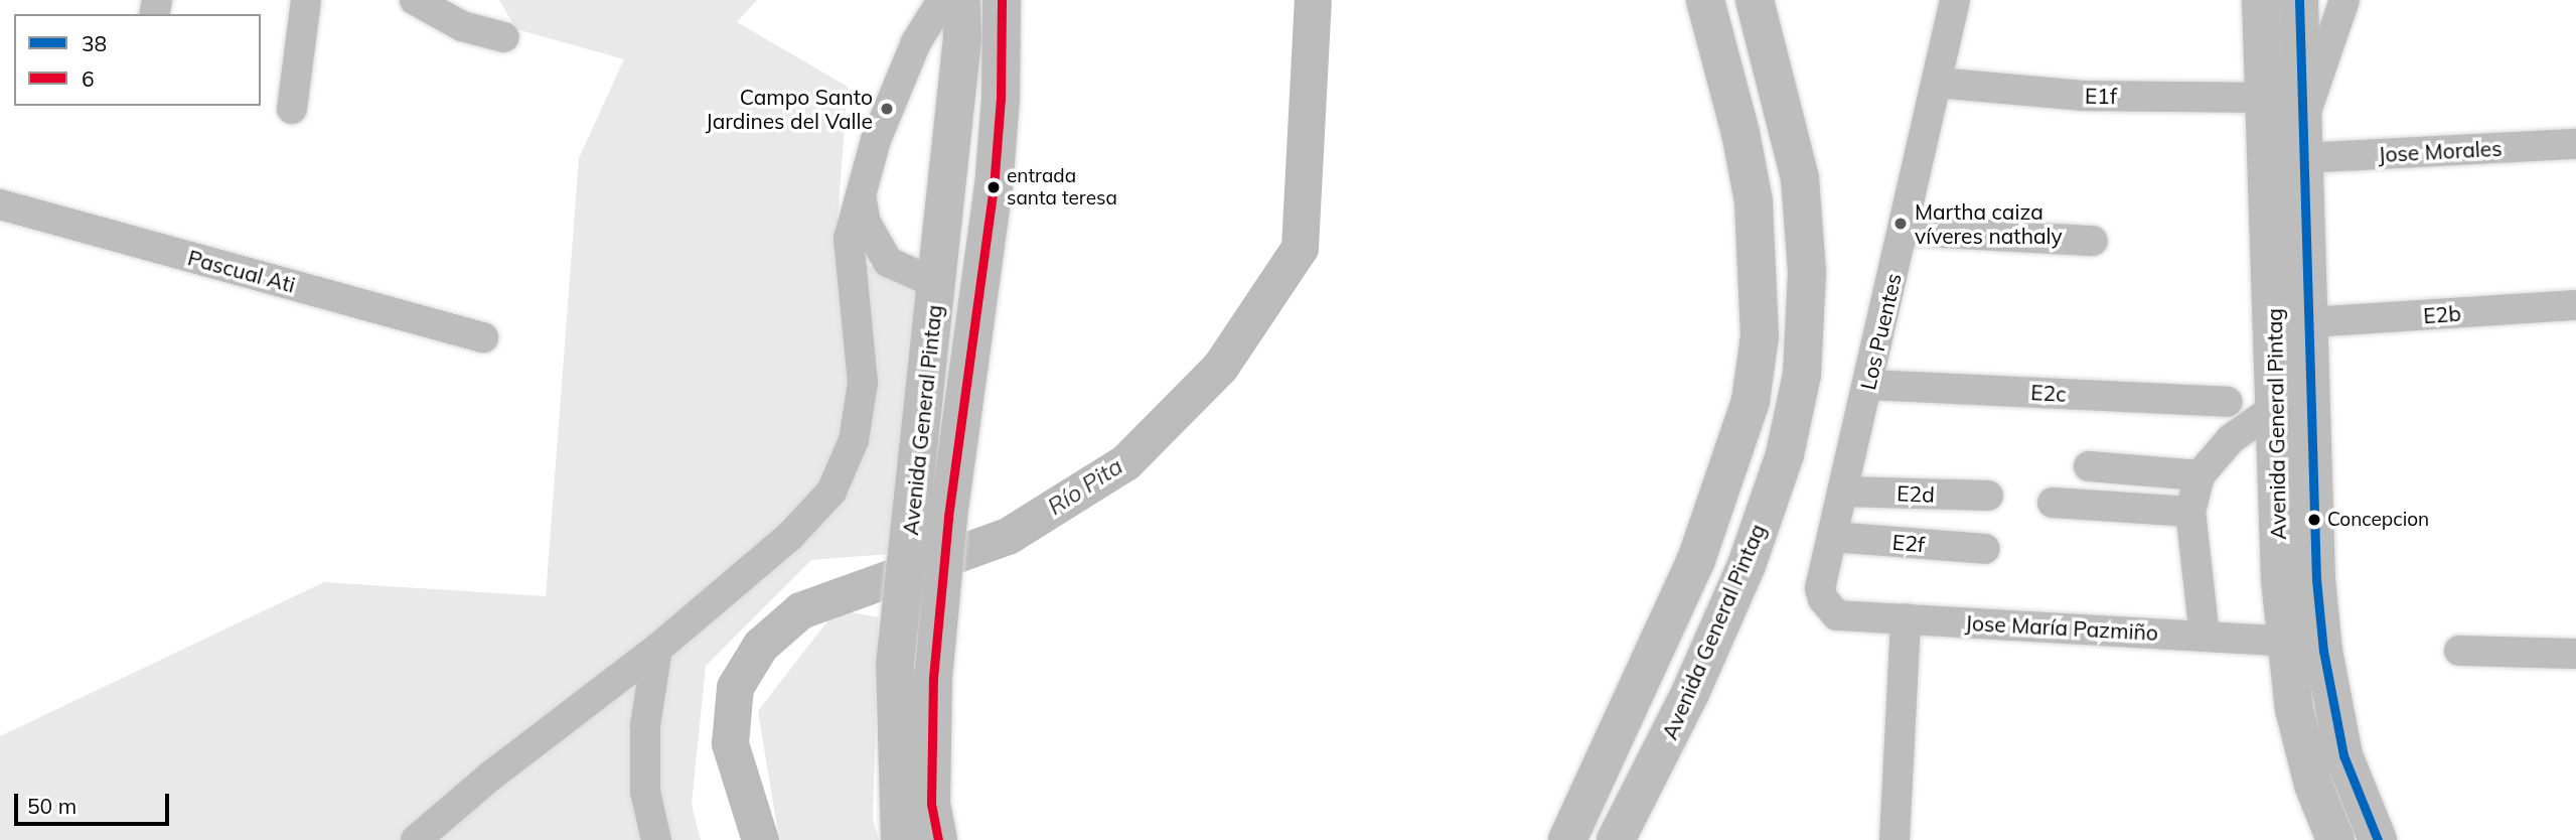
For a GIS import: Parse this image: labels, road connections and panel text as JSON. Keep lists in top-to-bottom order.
{
  "streets": {
    "highway": ["Avenida General Pintag"],
    "street": [
      "E1f",
      "Jose Morales",
      "Pascual Ati",
      "E2b",
      "Los Puentes",
      "E2c",
      "E2d",
      "E2f",
      "Jose María Pazmiño"
    ]
  },
  "crossings": [
    ["E1f", "Los Puentes"],
    ["E1f", "Avenida General Pintag"],
    ["Jose Morales", "Avenida General Pintag"],
    ["E2b", "Avenida General Pintag"],
    ["Los Puentes", "E2c"],
    ["Los Puentes", "E2d"],
    ["Los Puentes", "E2f"],
    ["Los Puentes", "Jose María Pazmiño"],
    ["Avenida General Pintag", "Jose María Pazmiño"]
  ],
  "water": ["Río Pita"],
  "places": [
    "Campo Santo Jardines del Valle",
    "entrada santa teresa",
    "Martha caiza víveres nathaly",
    "Concepcion"
  ],
  "lines": ["transit line 38", "transit line 6"],
  "legend": ["38", "6"],
  "scale_bar": "50 m"
}
